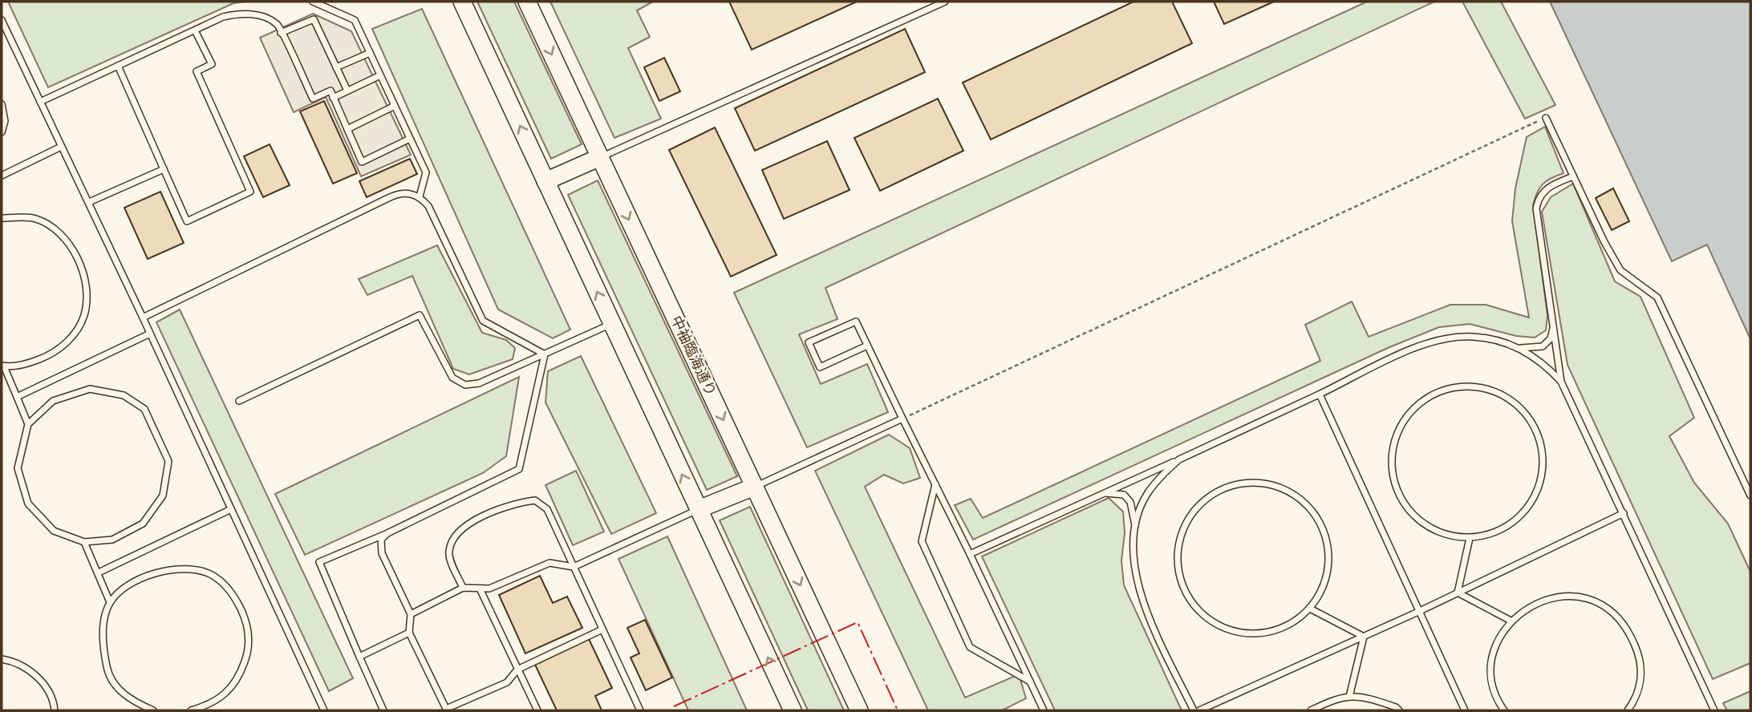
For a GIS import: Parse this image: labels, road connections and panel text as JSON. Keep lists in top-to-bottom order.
{
  "streets": {
    "street": ["中袖臨海通り"]
  }
}
